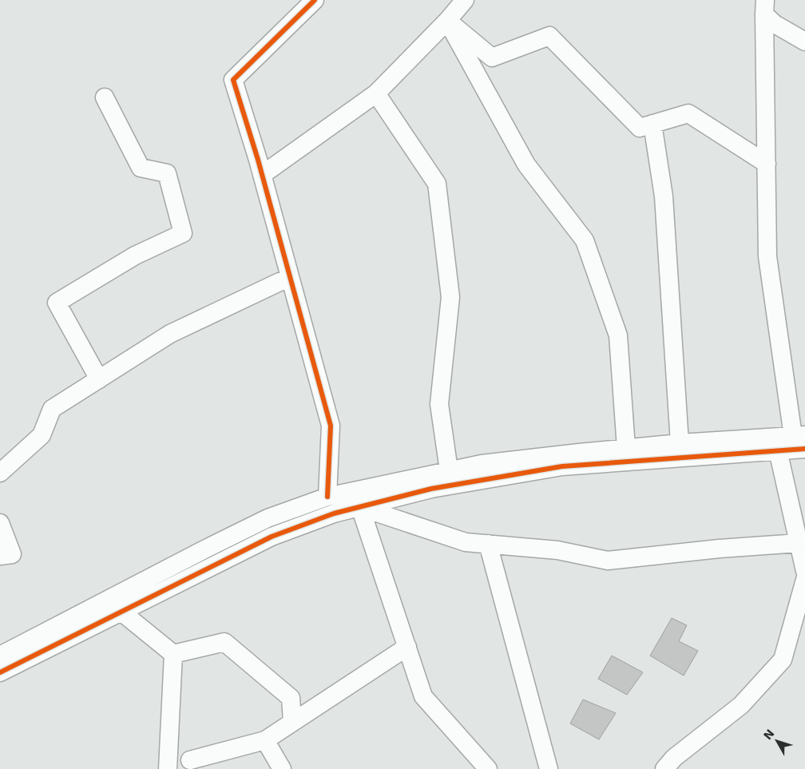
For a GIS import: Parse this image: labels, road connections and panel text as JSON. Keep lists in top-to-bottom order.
{
  "north": "top left"
}
